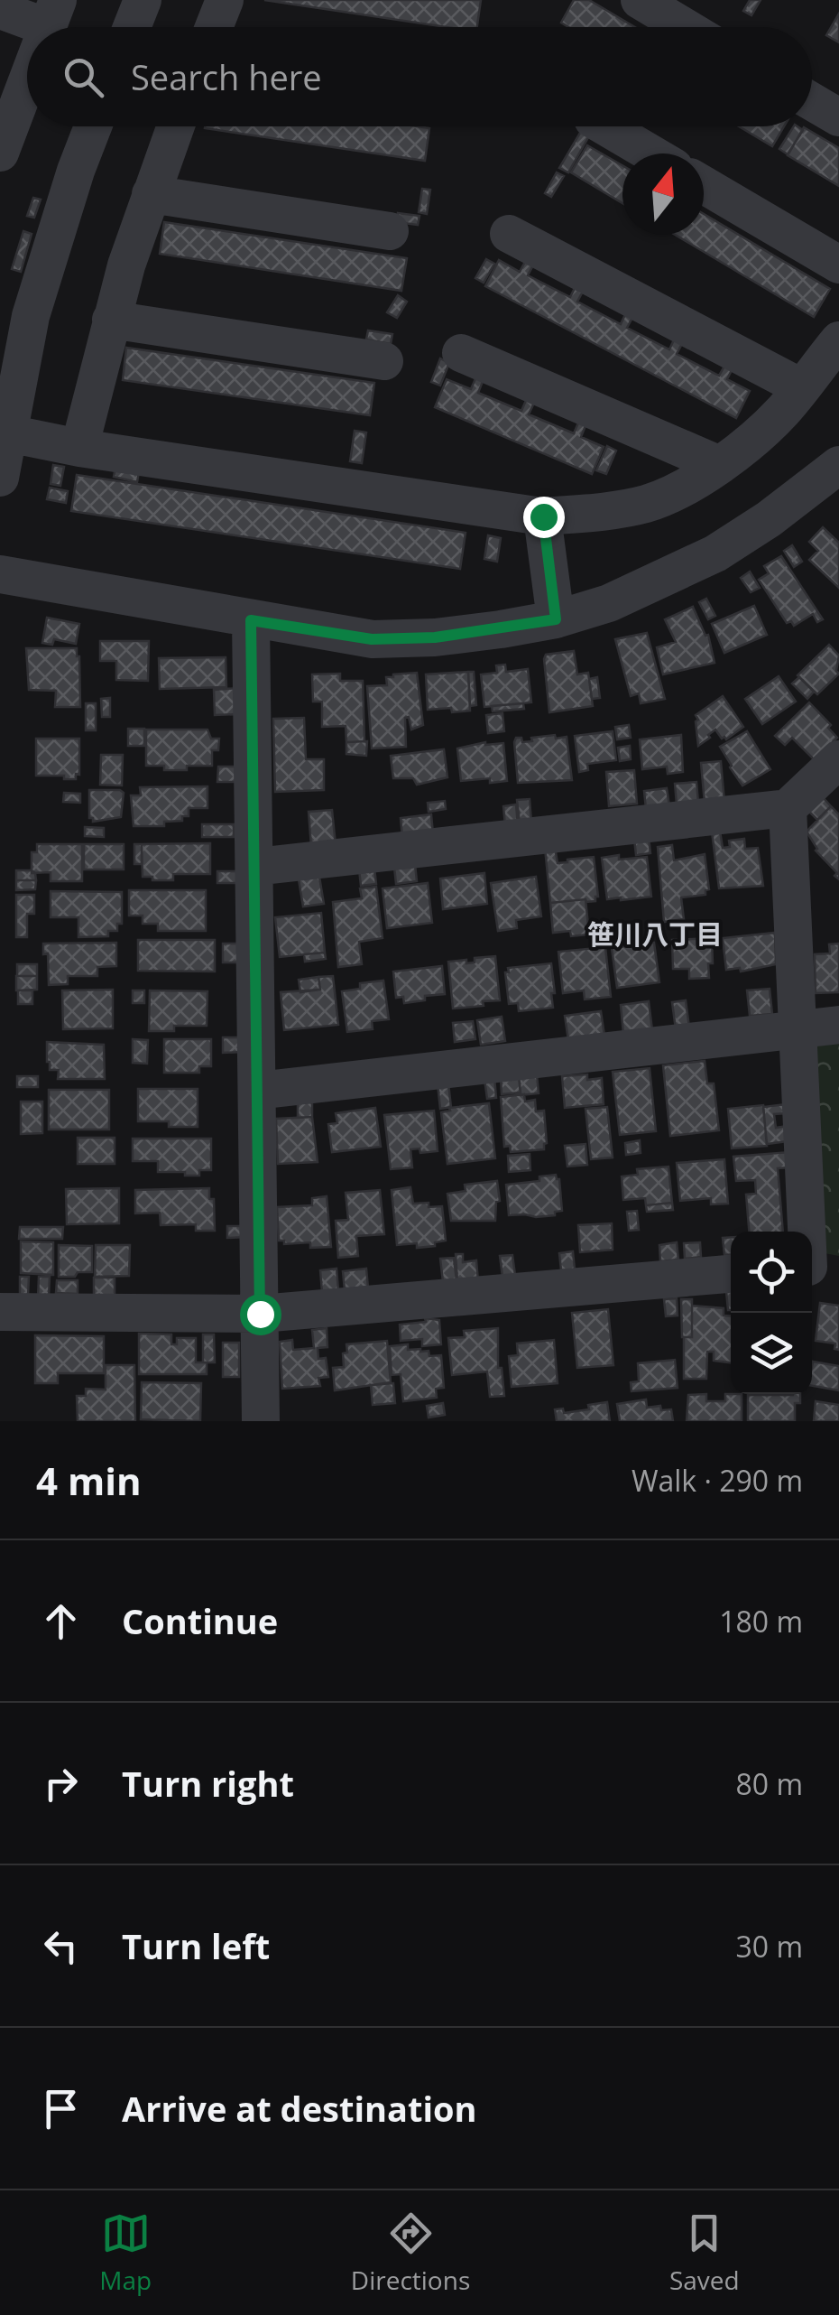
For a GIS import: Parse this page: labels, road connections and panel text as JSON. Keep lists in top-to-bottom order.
{
  "districts": ["笹川八丁目"],
  "north": "top",
  "page": {
    "search": "Search here",
    "heading": ["4 min", "Walk · 290 m"],
    "list": [
      ["Continue", "180 m"],
      ["Turn right", "80 m"],
      ["Turn left", "30 m"],
      "Arrive at destination"
    ],
    "nav": ["Map", "Directions", "Saved"]
  }
}
